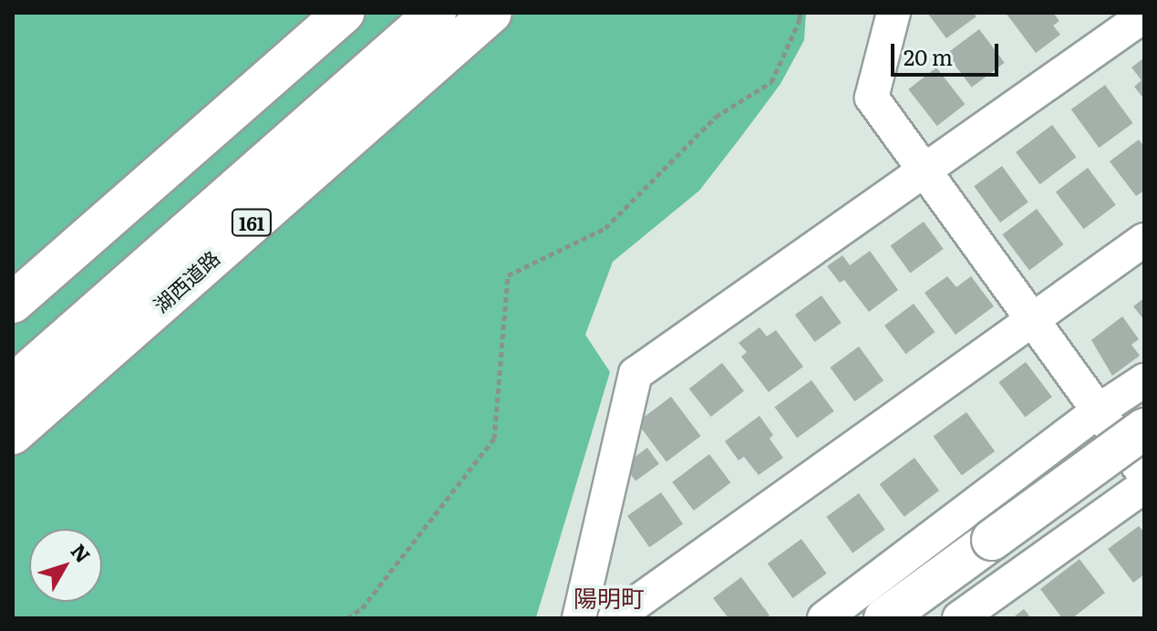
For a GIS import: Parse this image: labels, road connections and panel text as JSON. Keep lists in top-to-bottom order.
{
  "streets": {
    "main road": ["161", "湖西道路"]
  },
  "districts": ["陽明町"],
  "scale_bar": "20 m",
  "north": "top right"
}
